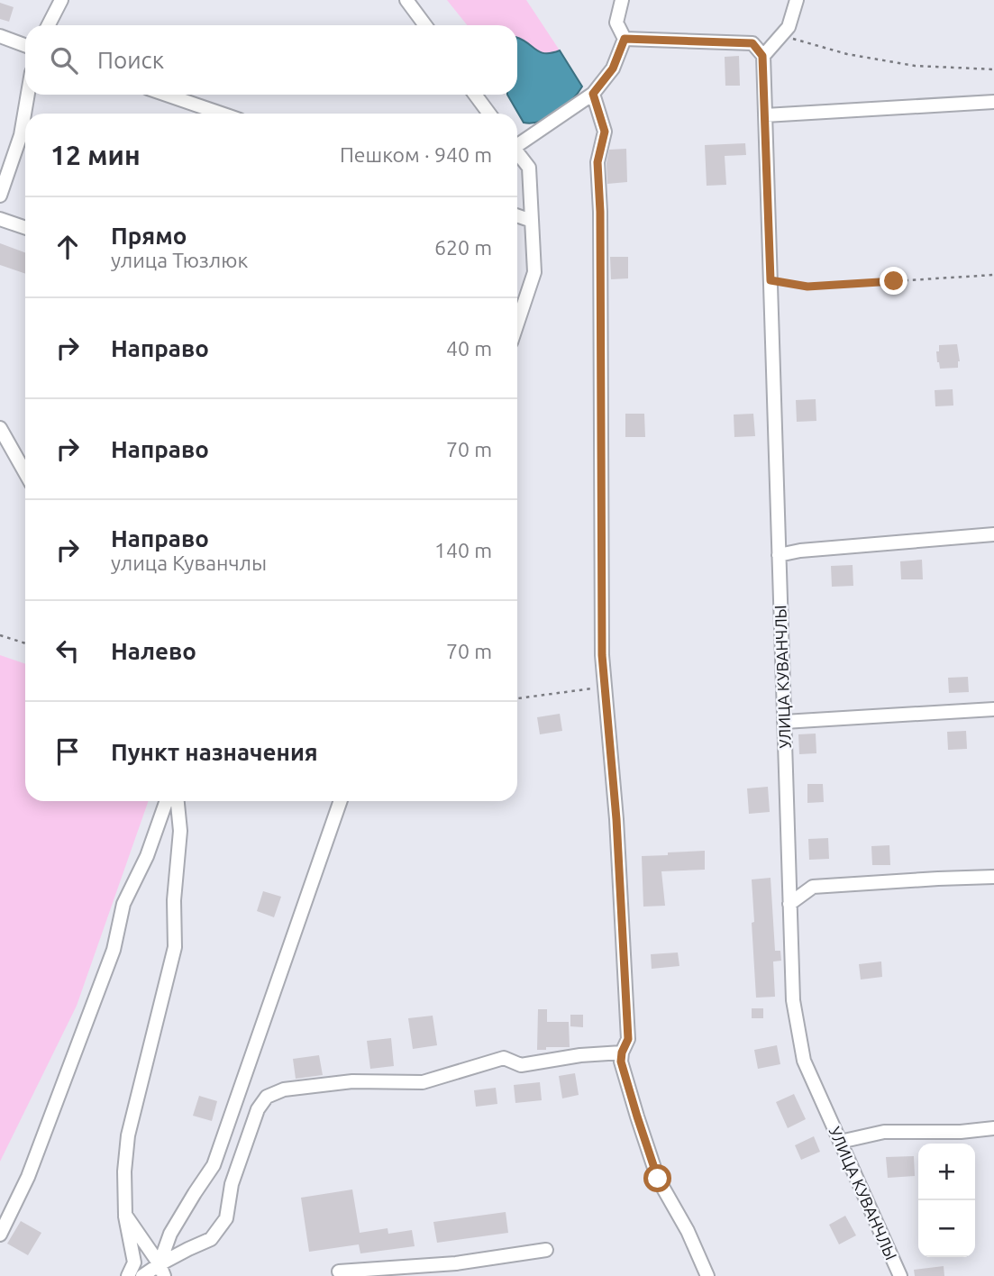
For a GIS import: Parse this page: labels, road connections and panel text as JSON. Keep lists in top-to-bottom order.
{
  "streets": {
    "street": ["УЛИЦА КУВАНЧЛЫ"]
  },
  "page": {
    "search": "Поиск",
    "heading": ["12 мин", "Пешком · 940 m"],
    "list": [
      ["Прямо", "улица Тюзлюк", "620 m"],
      ["Направо", "40 m"],
      ["Направо", "70 m"],
      ["Направо", "улица Куванчлы", "140 m"],
      ["Налево", "70 m"],
      "Пункт назначения"
    ],
    "map_buttons": ["+", "−"]
  }
}
